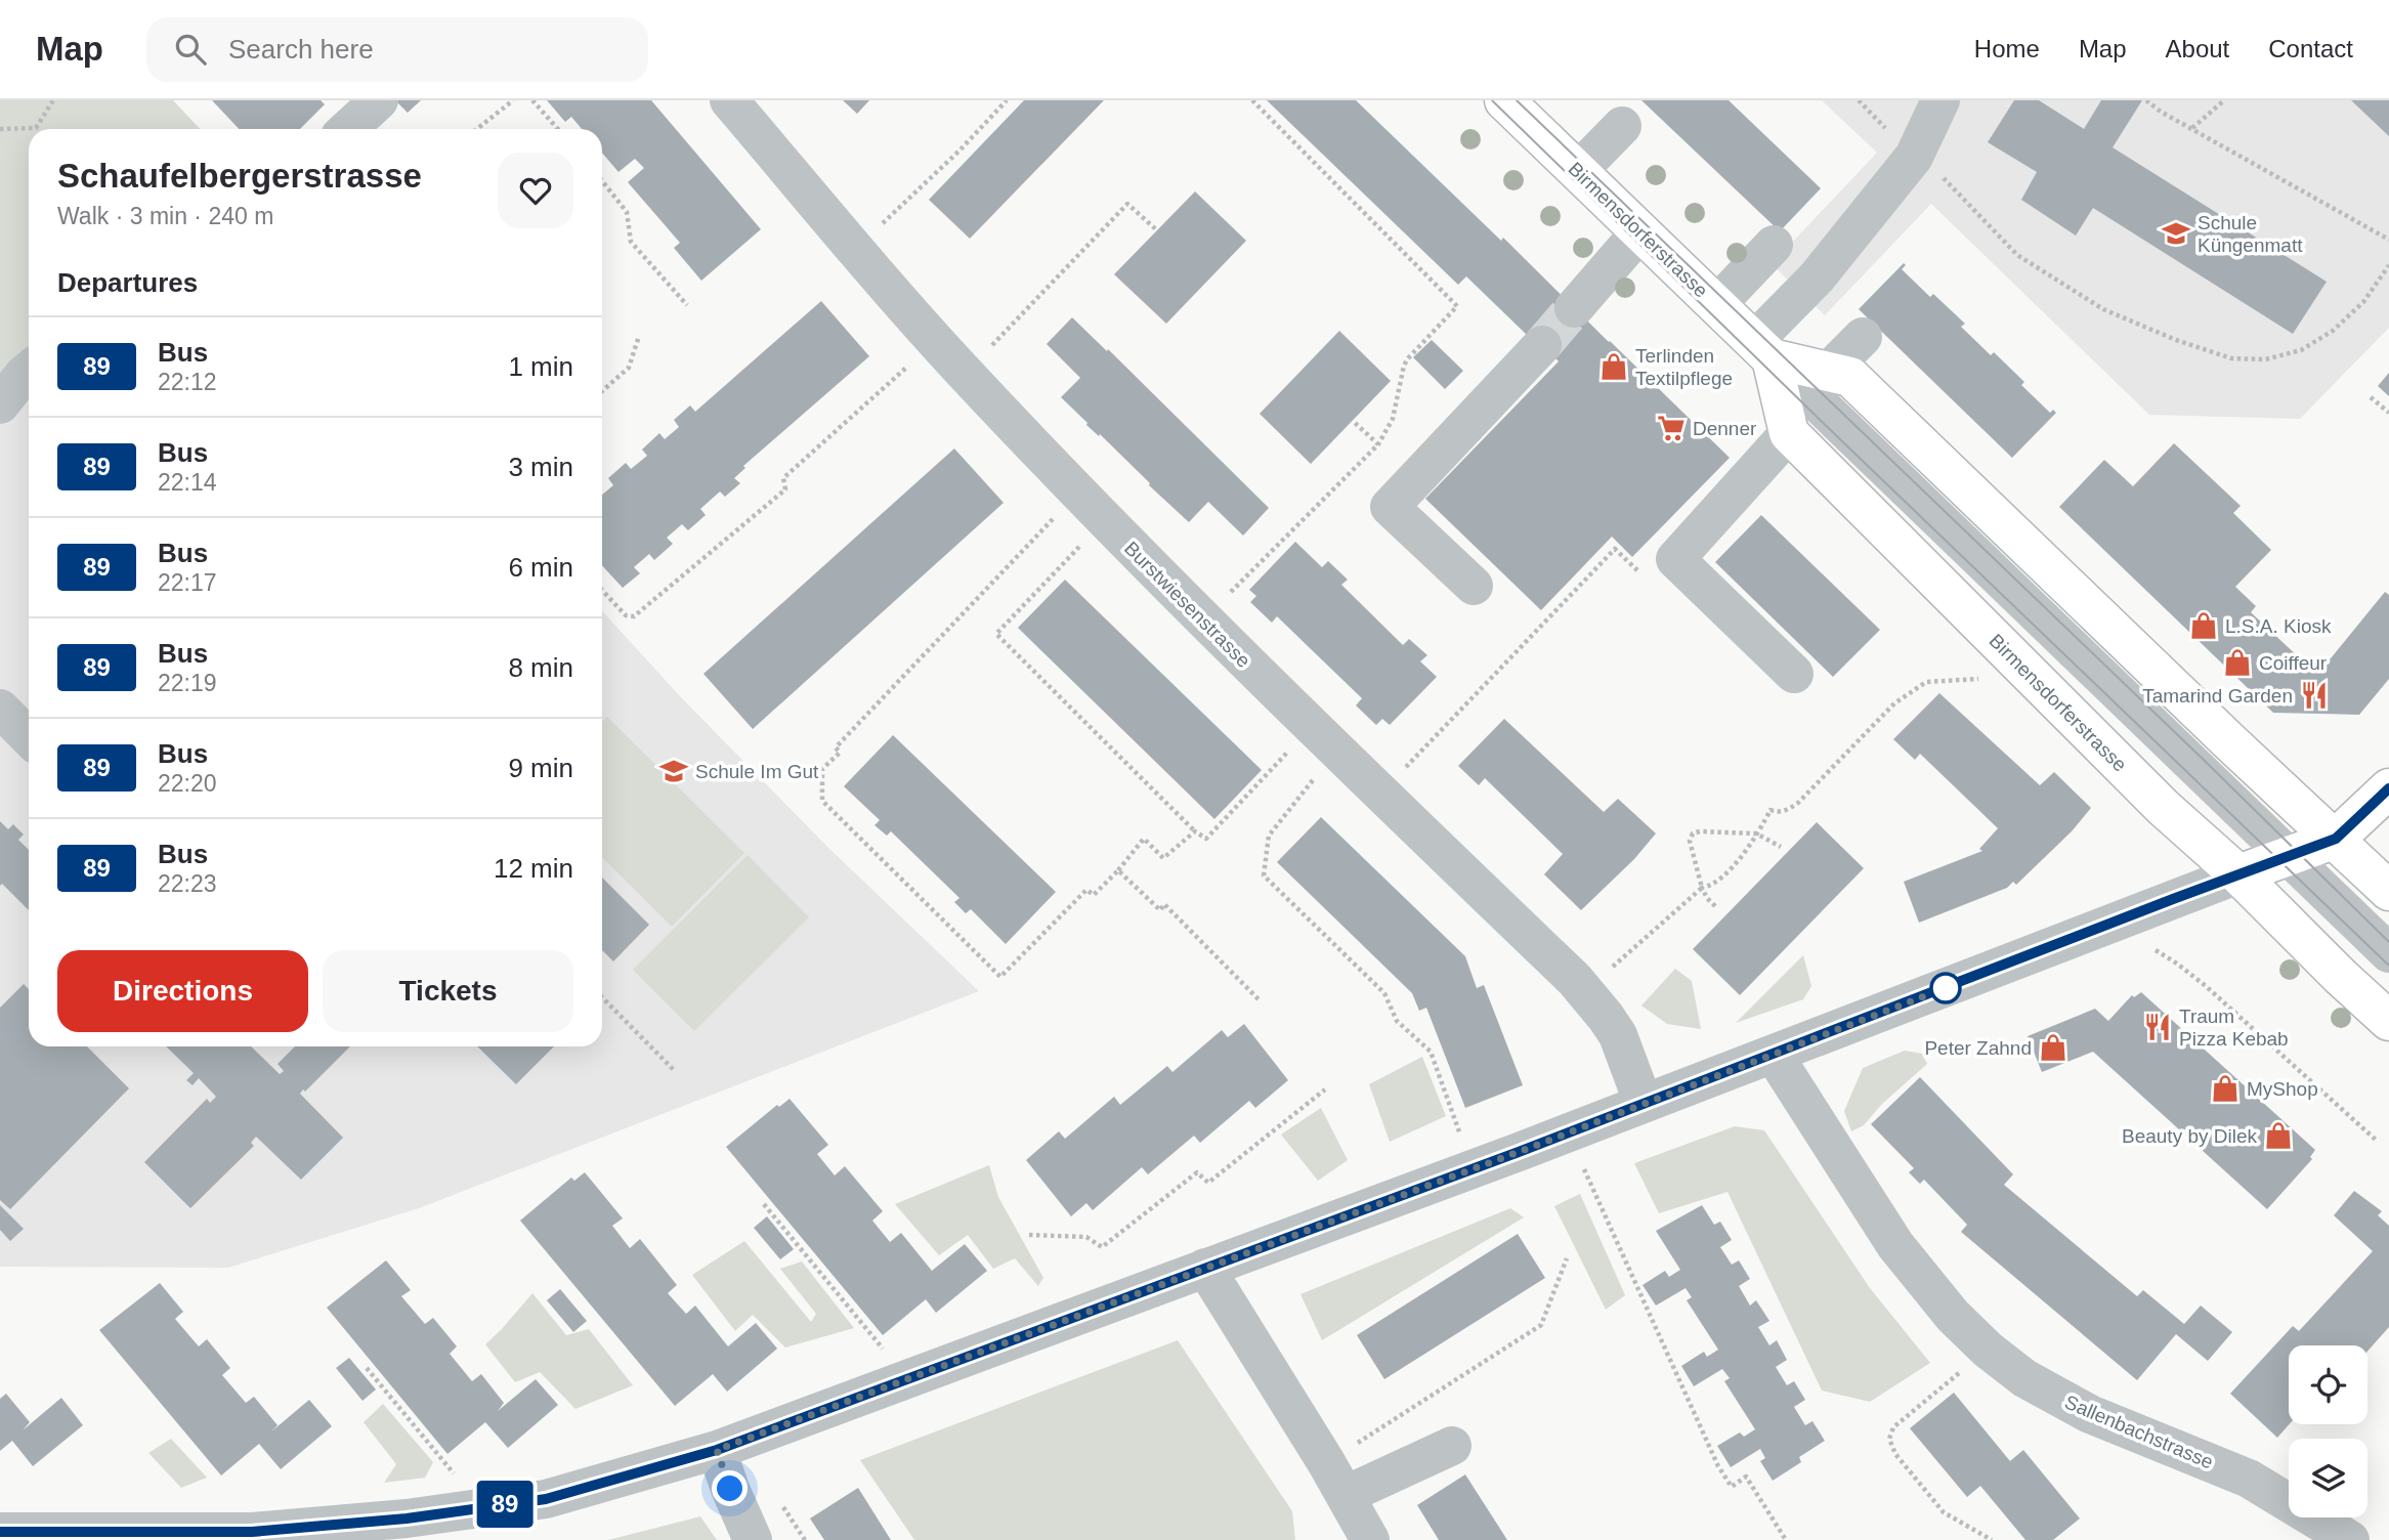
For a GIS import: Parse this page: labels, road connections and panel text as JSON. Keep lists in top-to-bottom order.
{
  "streets": {
    "main road": ["Birmensdorferstrasse"],
    "street": ["Burstwiesenstrasse", "Sallenbachstrasse"]
  },
  "places": {
    "school or university": ["Schule Küngenmatt", "Schule Im Gut"],
    "shop": [
      "Terlinden Textilpflege",
      "L.S.A. Kiosk",
      "Coiffeur",
      "Peter Zahnd",
      "MyShop",
      "Beauty by Dilek"
    ],
    "supermarket": ["Denner"],
    "restaurant": ["Tamarind Garden", "Traum Pizza Kebab"]
  },
  "lines": ["bus line 89"],
  "page": {
    "header": "Map",
    "search": "Search here",
    "nav": [
      "Home",
      "Map",
      "About",
      "Contact"
    ],
    "on_map": "89",
    "heading": [
      ["Schaufelbergerstrasse", "Walk · 3 min · 240 m"],
      "Departures"
    ],
    "list": [
      {
        "mark": "89",
        "name": "Bus",
        "note": "22:12",
        "value": "1 min"
      },
      {
        "mark": "89",
        "name": "Bus",
        "note": "22:14",
        "value": "3 min"
      },
      {
        "mark": "89",
        "name": "Bus",
        "note": "22:17",
        "value": "6 min"
      },
      {
        "mark": "89",
        "name": "Bus",
        "note": "22:19",
        "value": "8 min"
      },
      {
        "mark": "89",
        "name": "Bus",
        "note": "22:20",
        "value": "9 min"
      },
      {
        "mark": "89",
        "name": "Bus",
        "note": "22:23",
        "value": "12 min"
      }
    ],
    "buttons": ["Directions", "Tickets"]
  }
}
